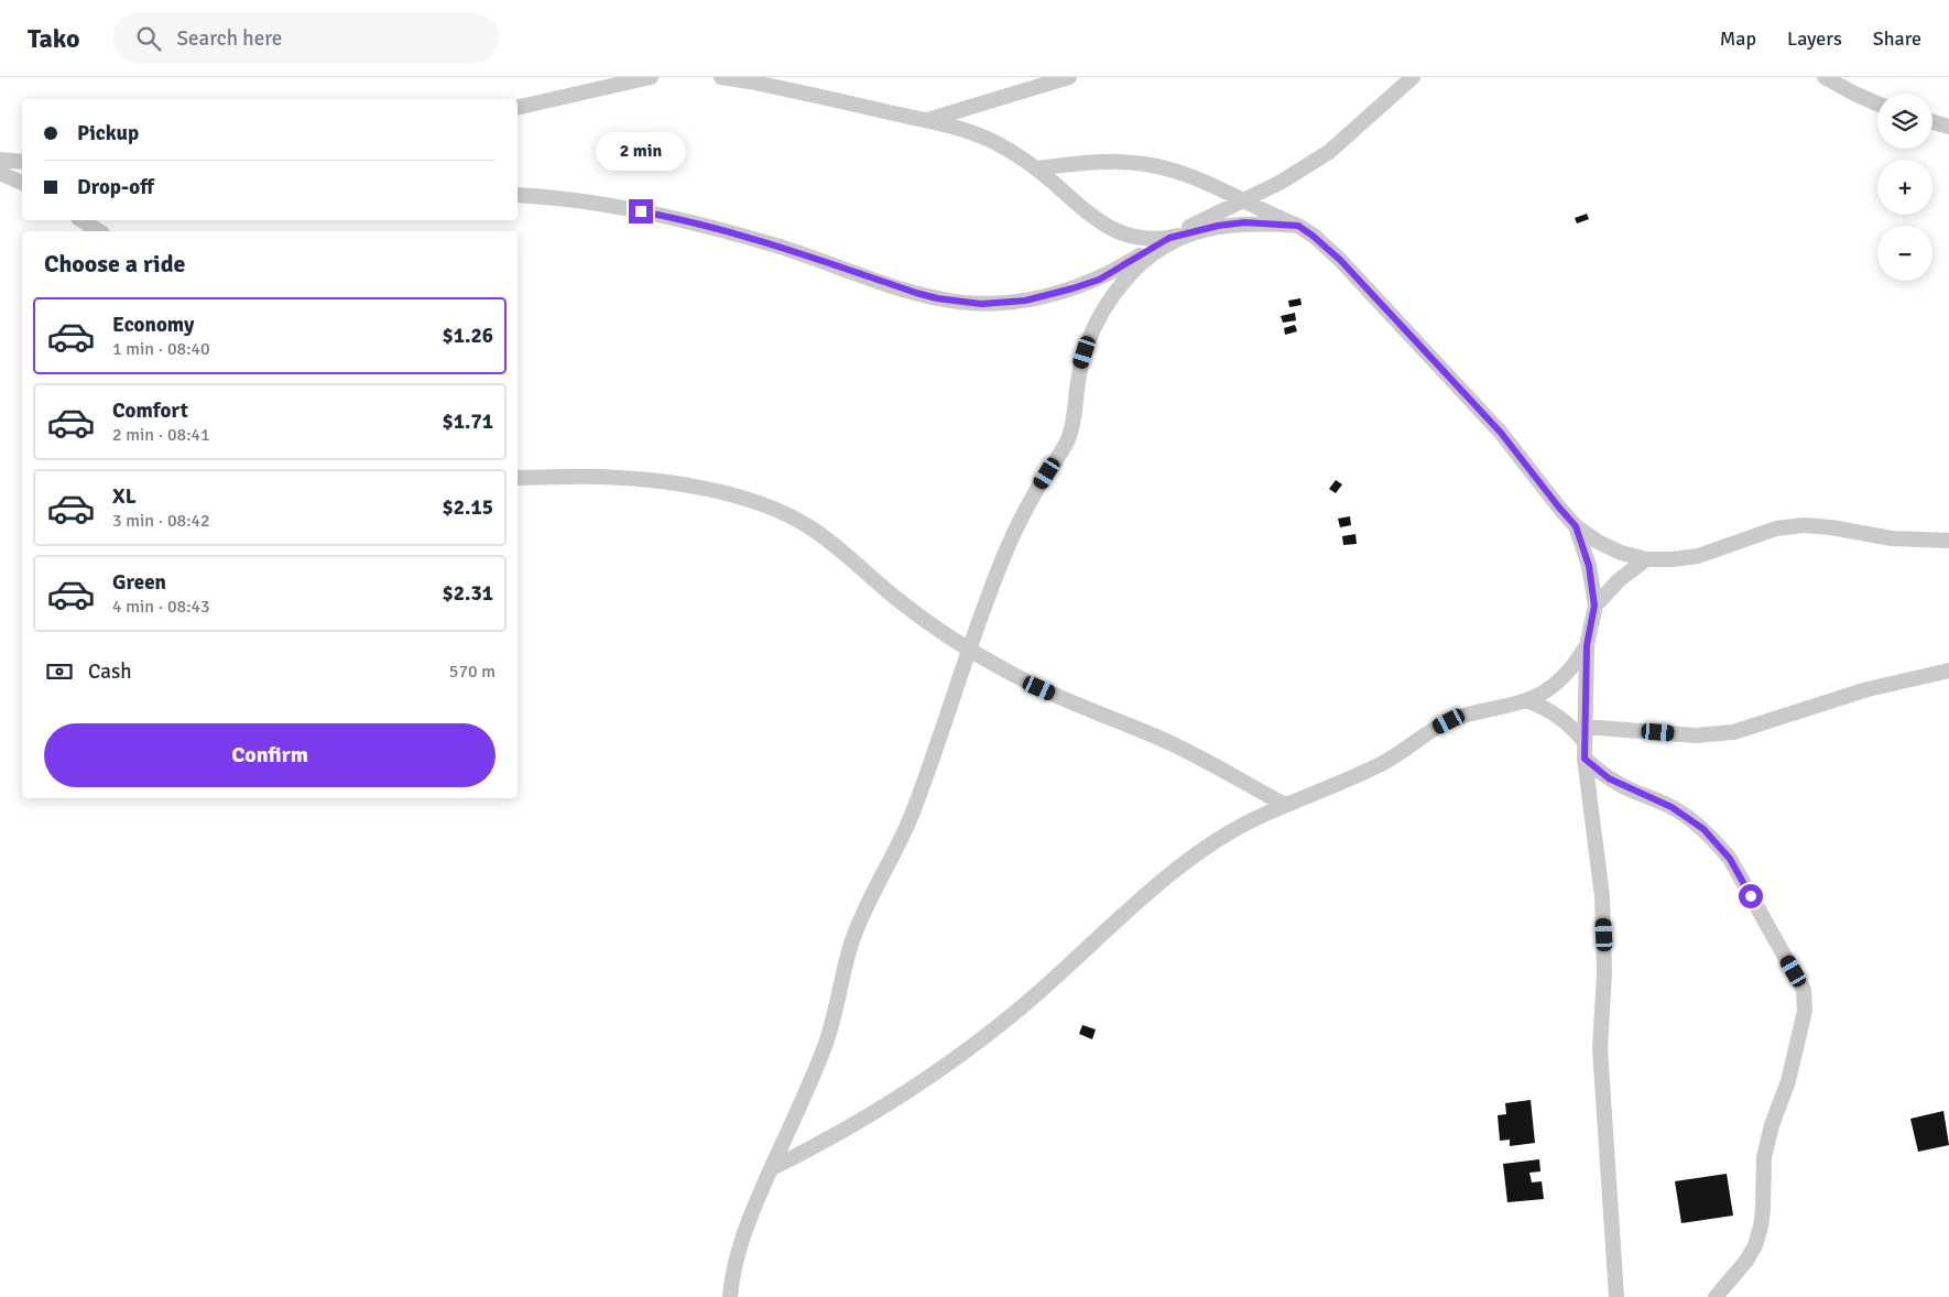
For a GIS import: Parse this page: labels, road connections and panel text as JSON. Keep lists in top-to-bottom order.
{
  "page": {
    "header": "Tako",
    "search": "Search here",
    "nav": ["Map", "Layers", "Share"],
    "map_buttons": ["+", "−"],
    "banner": ["Pickup", "Drop-off"],
    "bubble": "2 min",
    "heading": "Choose a ride",
    "list": [
      {
        "name": "Economy",
        "note": "1 min · 08:40",
        "value": "$1.26"
      },
      {
        "name": "Comfort",
        "note": "2 min · 08:41",
        "value": "$1.71"
      },
      {
        "name": "XL",
        "note": "3 min · 08:42",
        "value": "$2.15"
      },
      {
        "name": "Green",
        "note": "4 min · 08:43",
        "value": "$2.31"
      }
    ],
    "pay": ["Cash", "570 m"],
    "buttons": "Confirm"
  }
}
